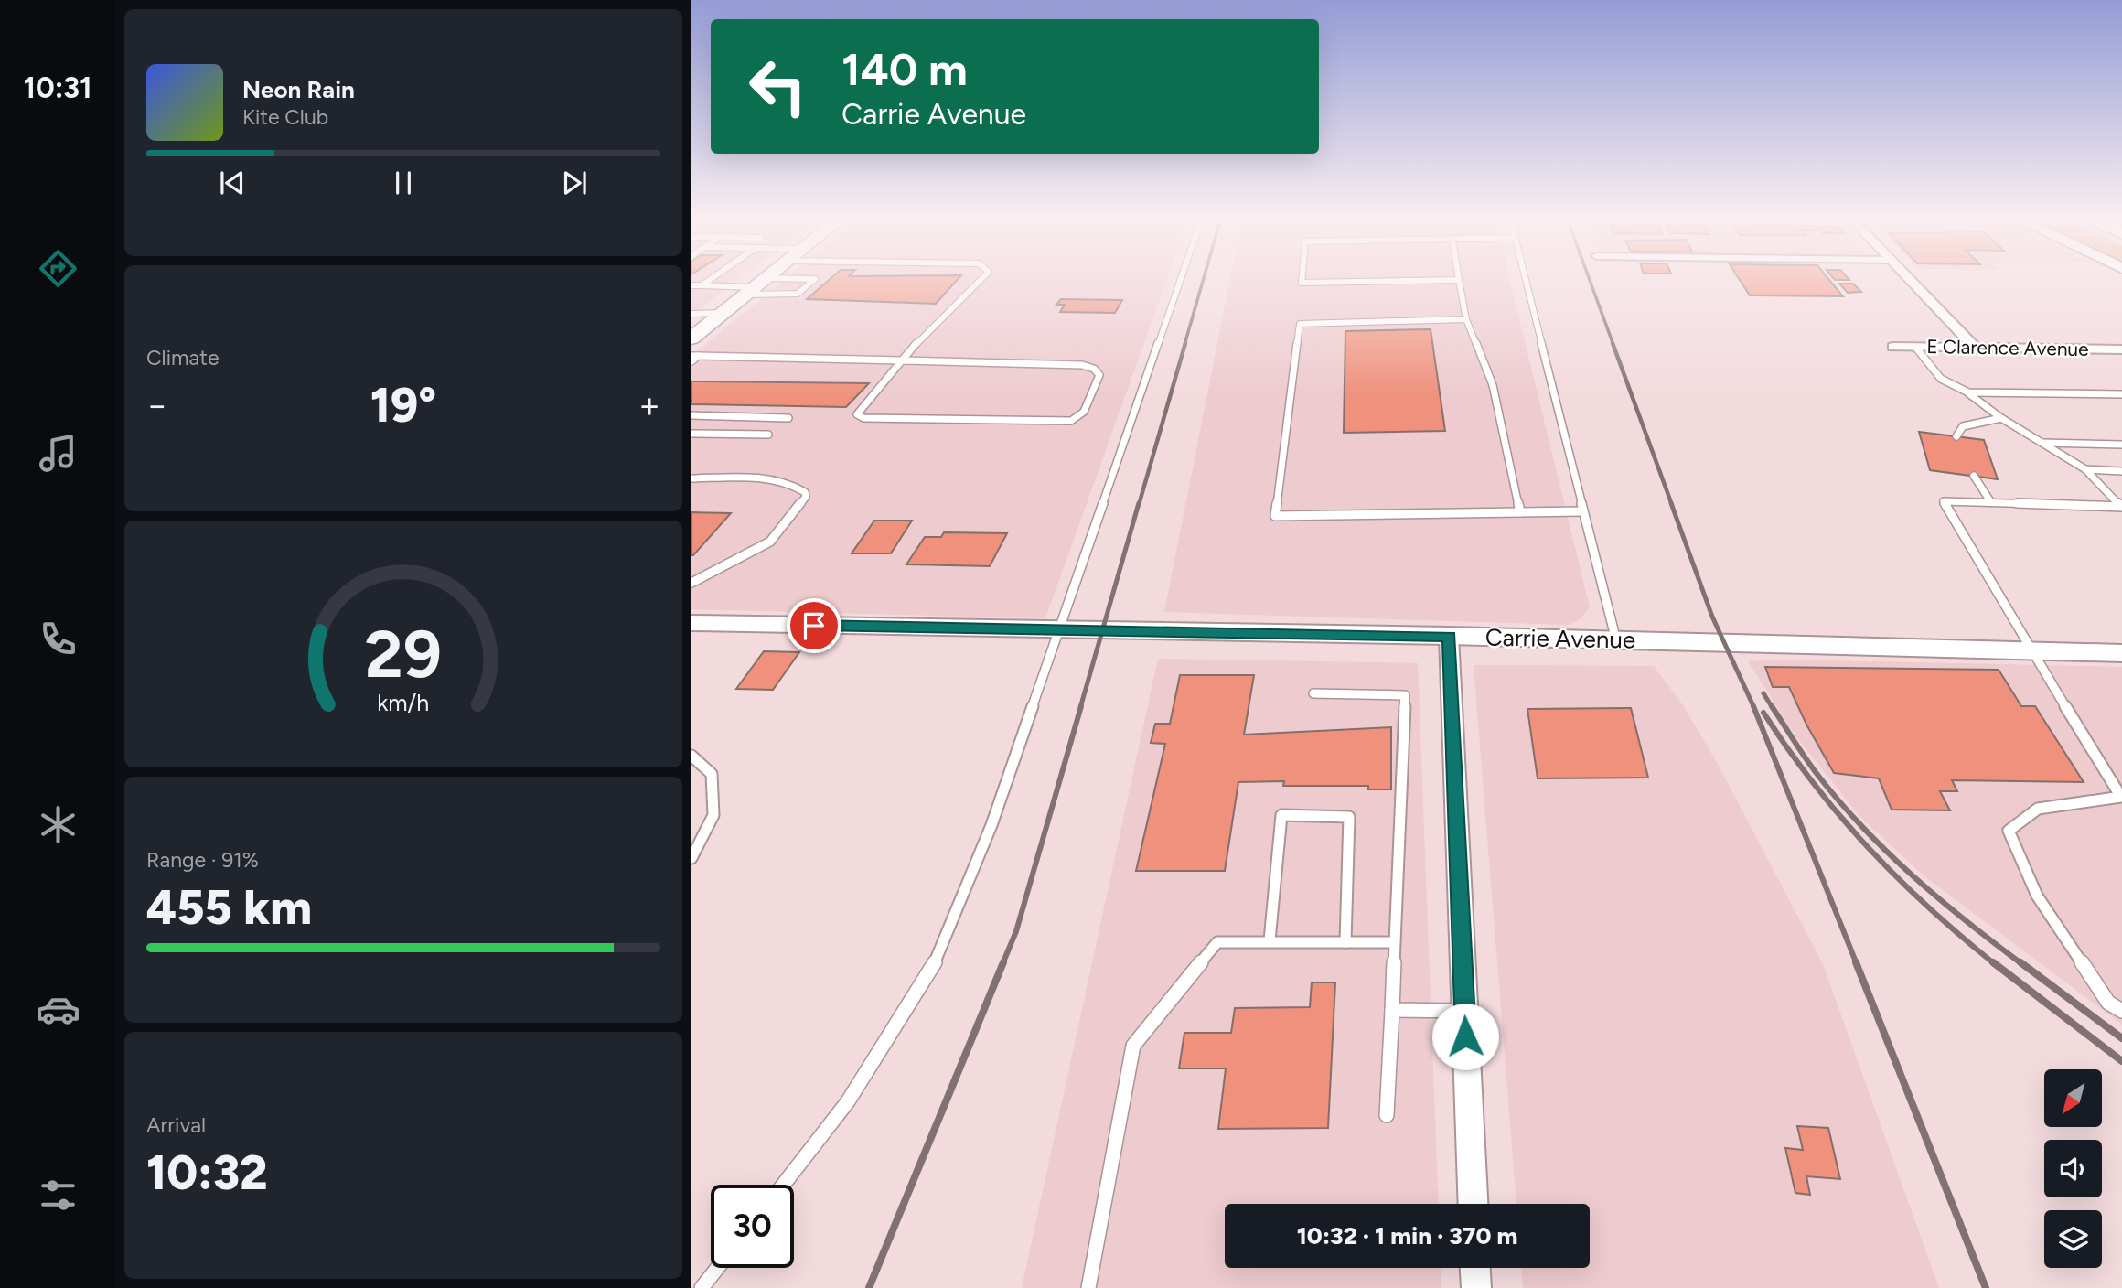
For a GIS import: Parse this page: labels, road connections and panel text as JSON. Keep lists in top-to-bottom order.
{
  "streets": {
    "street": ["E Clarence Avenue", "Carrie Avenue"]
  },
  "north": "bottom left",
  "page": {
    "tabs": "10:31",
    "turn": ["140 m", "Carrie Avenue"],
    "song": ["Neon Rain", "Kite Club"],
    "tile": [
      "Climate",
      ["Range · 91%", "455 km"],
      ["Arrival", "10:32"]
    ],
    "heat": ["−", "19°", "+"],
    "limit": "30",
    "trip": "10:32 · 1 min · 370 m",
    "gauge": ["29", "km/h"]
  }
}
